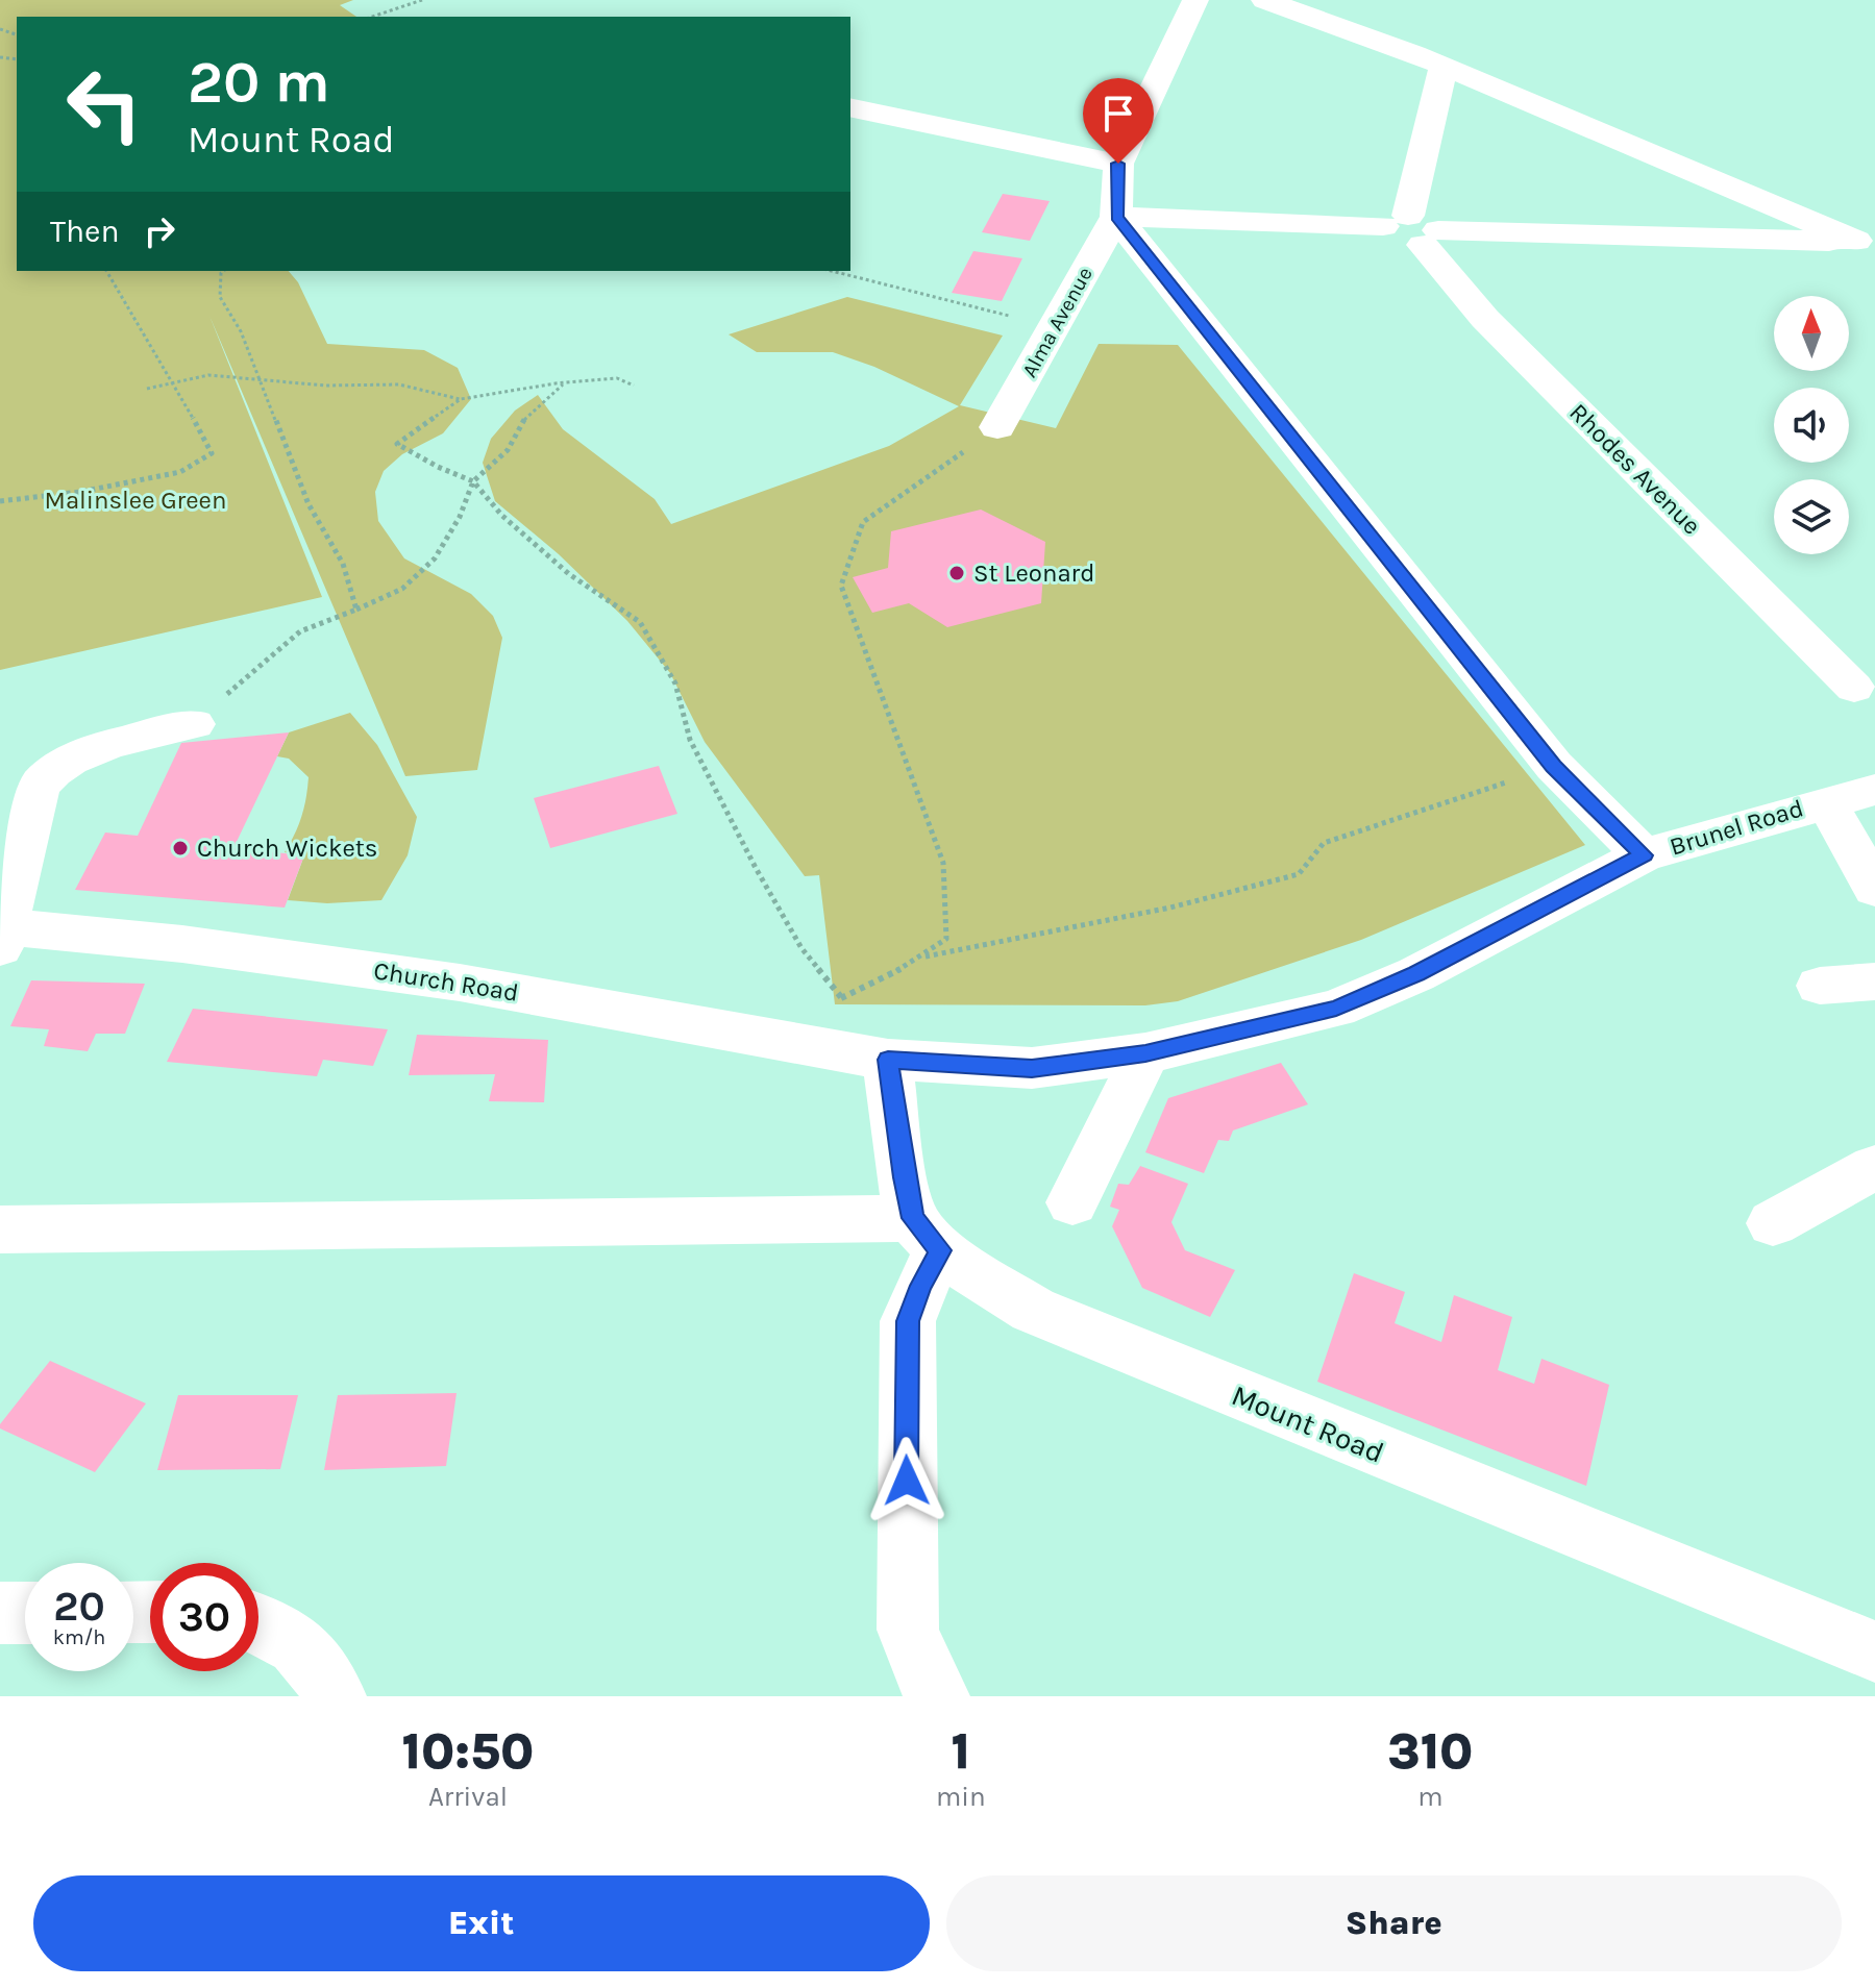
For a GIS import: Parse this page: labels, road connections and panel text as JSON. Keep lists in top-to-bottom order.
{
  "streets": {
    "street": [
      "Alma Avenue",
      "Rhodes Avenue",
      "Brunel Road",
      "Church Road",
      "Mount Road"
    ]
  },
  "crossings": [
    ["Brunel Road", "Church Road"]
  ],
  "parks": ["Malinslee Green"],
  "places": ["St Leonard", "Church Wickets"],
  "north": "top",
  "page": {
    "turn": ["20 m", "Mount Road"],
    "then": "Then",
    "speed": "20 km/h",
    "limit": "30",
    "eta": [
      "10:50",
      "Arrival",
      "1",
      "min",
      "310",
      "m"
    ],
    "buttons": ["Exit", "Share"]
  }
}
